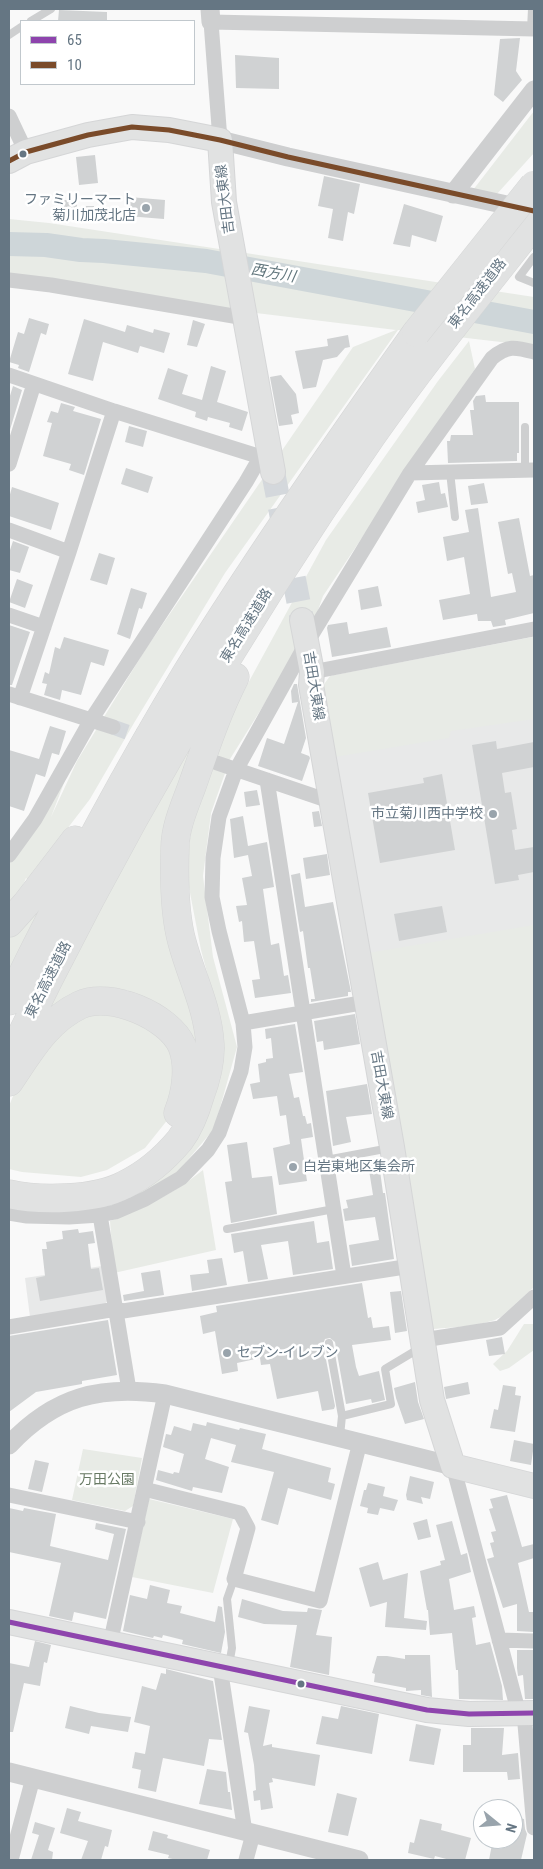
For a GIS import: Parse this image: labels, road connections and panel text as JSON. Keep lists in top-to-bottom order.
{
  "streets": {
    "highway": ["東名高速道路"],
    "main road": ["吉田大東線"]
  },
  "water": ["西方川"],
  "parks": ["万田公園"],
  "places": [
    "ファミリーマート 菊川加茂北店",
    "市立菊川西中学校",
    "白岩東地区集会所",
    "セブン-イレブン"
  ],
  "lines": ["transit line 10", "transit line 65"],
  "legend": ["65", "10"],
  "north": "right"
}
